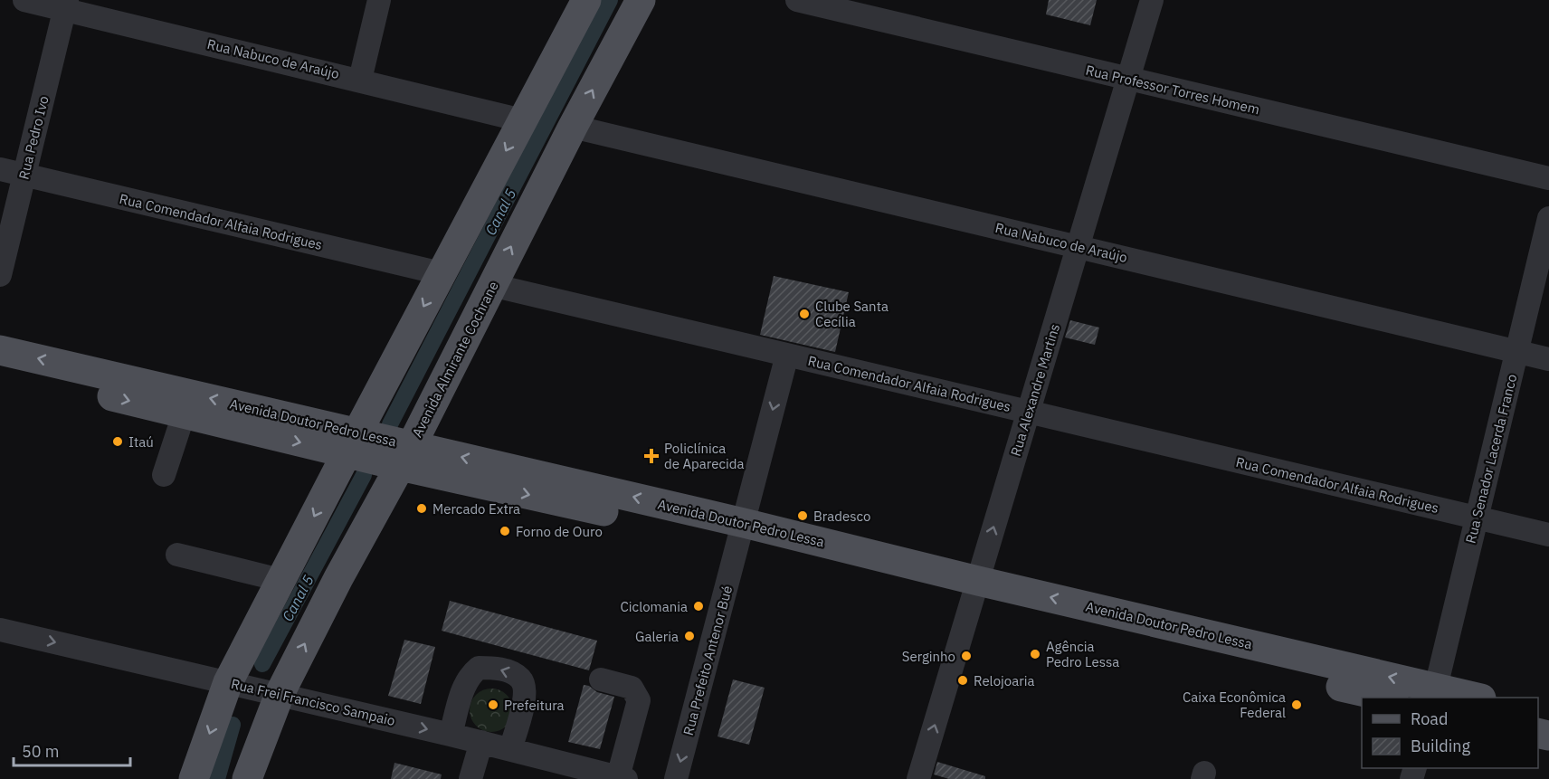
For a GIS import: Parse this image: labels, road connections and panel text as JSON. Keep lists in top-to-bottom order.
{
  "streets": {
    "main road": ["Avenida Almirante Cochrane", "Avenida Doutor Pedro Lessa"],
    "street": [
      "Rua Nabuco de Araújo",
      "Rua Professor Torres Homem",
      "Rua Pedro Ivo",
      "Rua Comendador Alfaia Rodrigues",
      "Rua Alexandre Martins",
      "Rua Senador Lacerda Franco",
      "Rua Prefeito Antenor Bué",
      "Rua Frei Francisco Sampaio"
    ]
  },
  "crossings": [
    ["Rua Nabuco de Araújo", "Rua Pedro Ivo"],
    ["Rua Nabuco de Araújo", "Avenida Almirante Cochrane"],
    ["Rua Nabuco de Araújo", "Rua Alexandre Martins"],
    ["Rua Nabuco de Araújo", "Rua Senador Lacerda Franco"],
    ["Rua Professor Torres Homem", "Rua Alexandre Martins"],
    ["Rua Pedro Ivo", "Rua Comendador Alfaia Rodrigues"],
    ["Rua Comendador Alfaia Rodrigues", "Avenida Almirante Cochrane"],
    ["Rua Comendador Alfaia Rodrigues", "Rua Alexandre Martins"],
    ["Rua Comendador Alfaia Rodrigues", "Rua Senador Lacerda Franco"],
    ["Rua Comendador Alfaia Rodrigues", "Rua Prefeito Antenor Bué"],
    ["Avenida Almirante Cochrane", "Avenida Doutor Pedro Lessa"],
    ["Avenida Almirante Cochrane", "Rua Frei Francisco Sampaio"],
    ["Rua Alexandre Martins", "Avenida Doutor Pedro Lessa"],
    ["Avenida Doutor Pedro Lessa", "Rua Senador Lacerda Franco"],
    ["Avenida Doutor Pedro Lessa", "Rua Prefeito Antenor Bué"]
  ],
  "one_way": ["Rua Alexandre Martins", "Rua Prefeito Antenor Bué", "Rua Frei Francisco Sampaio"],
  "water": ["Canal 5"],
  "places": {
    "other": [
      "Clube Santa Cecília",
      "Itaú",
      "Mercado Extra",
      "Bradesco",
      "Forno de Ouro",
      "Ciclomania",
      "Galeria",
      "Agência Pedro Lessa",
      "Serginho",
      "Relojoaria",
      "Prefeitura",
      "Caixa Econômica Federal"
    ],
    "health": ["Policlínica de Aparecida"]
  },
  "legend": ["Road", "Building"],
  "scale_bar": "50 m"
}
